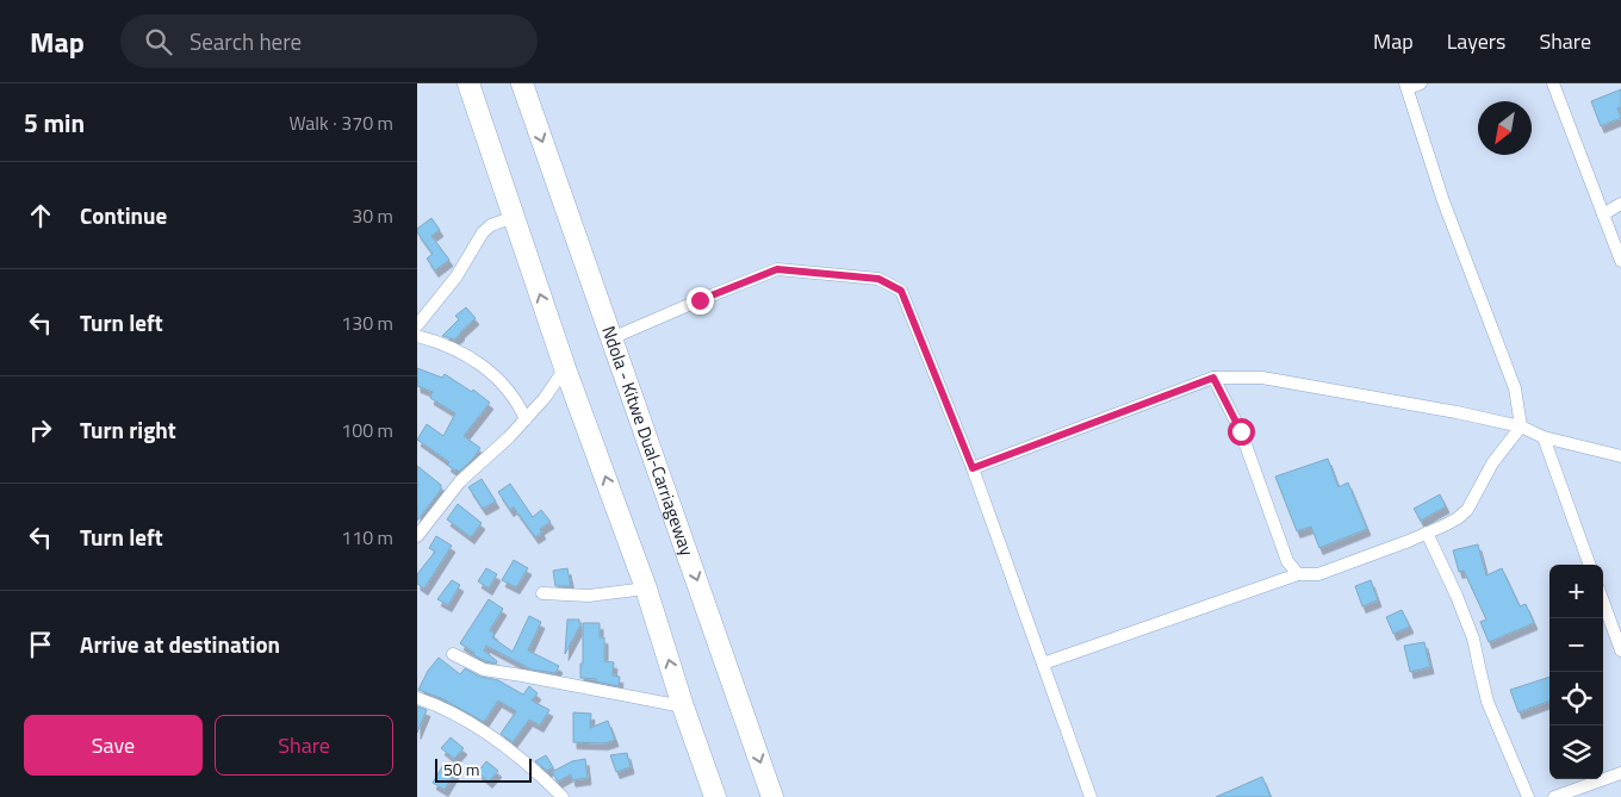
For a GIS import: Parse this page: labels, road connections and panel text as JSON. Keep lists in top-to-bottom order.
{
  "streets": {
    "highway": ["Ndola - Kitwe Dual-Carriageway"]
  },
  "scale_bar": "50 m",
  "north": "bottom left",
  "page": {
    "header": "Map",
    "search": "Search here",
    "nav": ["Map", "Layers", "Share"],
    "heading": ["5 min", "Walk · 370 m"],
    "list": [
      ["Continue", "30 m"],
      ["Turn left", "130 m"],
      ["Turn right", "100 m"],
      ["Turn left", "110 m"],
      "Arrive at destination"
    ],
    "map_buttons": ["+", "−"],
    "buttons": ["Save", "Share"],
    "scale": "50 m"
  }
}
